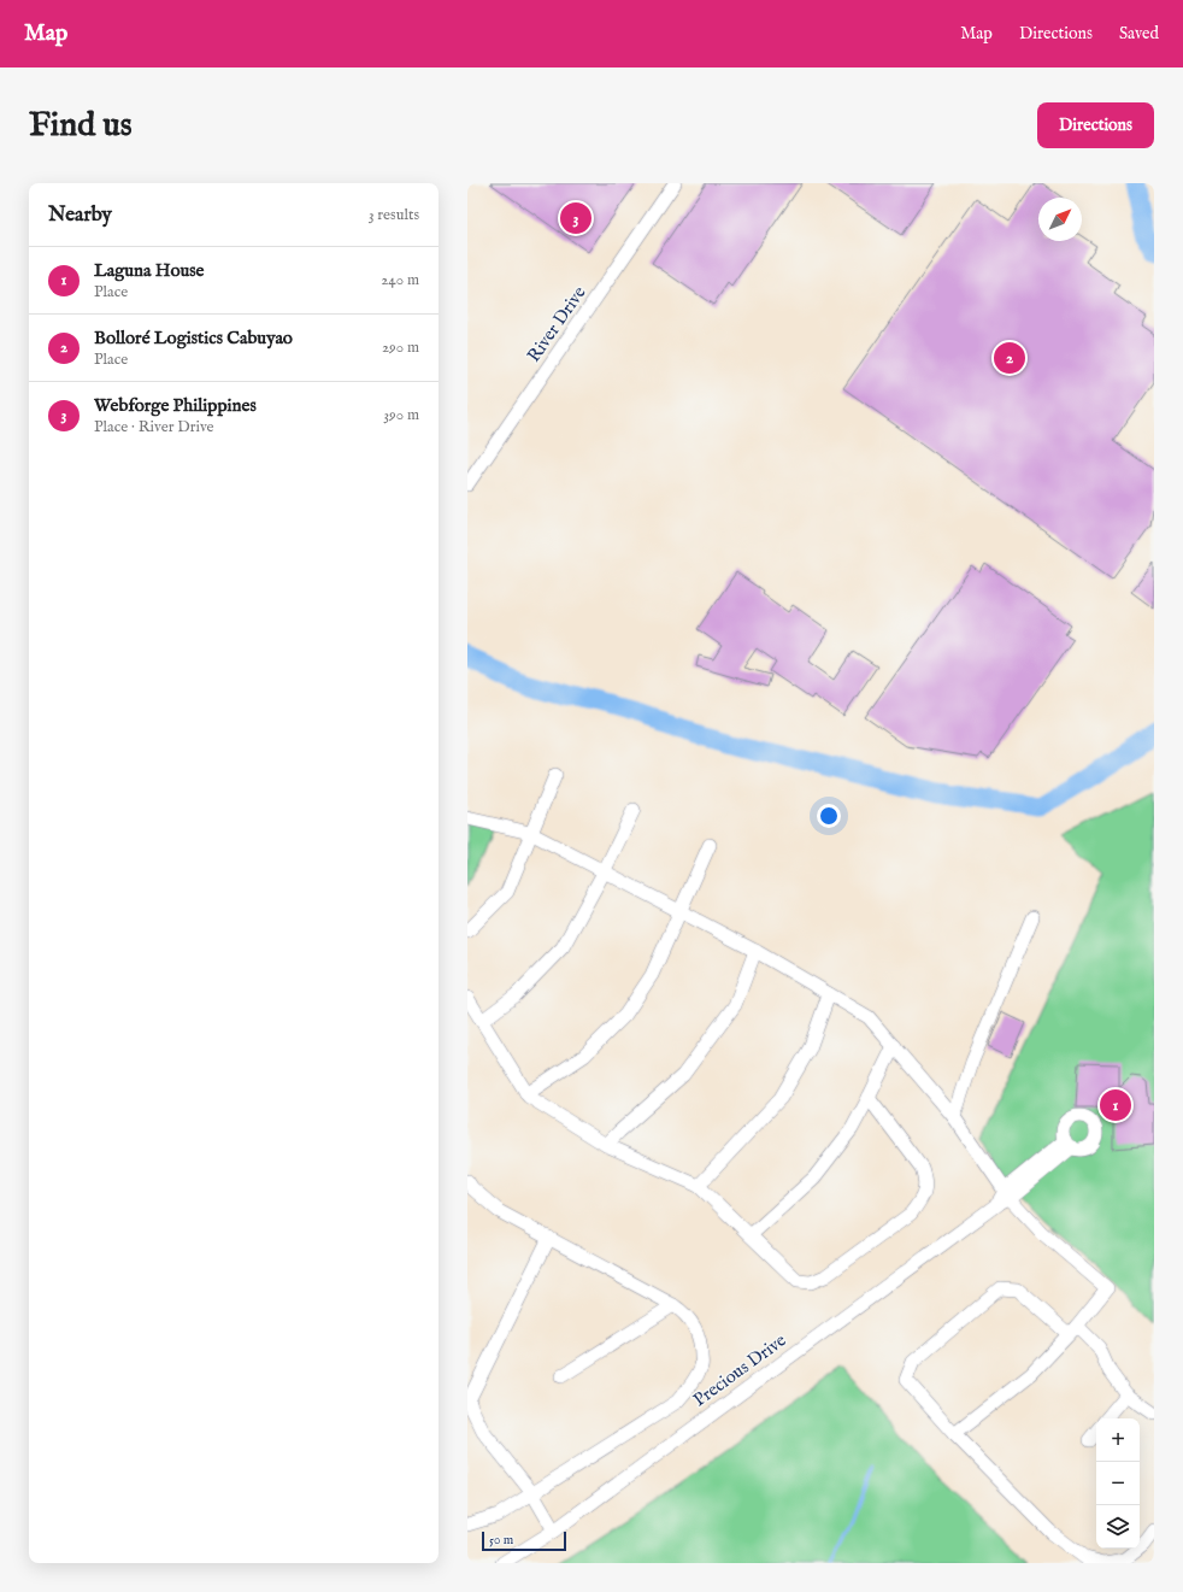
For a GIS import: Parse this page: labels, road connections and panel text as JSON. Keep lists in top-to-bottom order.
{
  "streets": {
    "street": ["River Drive", "Precious Drive"]
  },
  "scale_bar": "50 m",
  "north": "top right",
  "page": {
    "header": "Map",
    "nav": ["Map", "Directions", "Saved"],
    "buttons": "Directions",
    "title": "Find us",
    "heading": ["Nearby", "3 results"],
    "pins": ["3", "2", "1"],
    "list": [
      {
        "mark": "1",
        "name": "Laguna House",
        "note": "Place",
        "value": "240 m"
      },
      {
        "mark": "2",
        "name": "Bolloré Logistics Cabuyao",
        "note": "Place",
        "value": "290 m"
      },
      {
        "mark": "3",
        "name": "Webforge Philippines",
        "note": "Place · River Drive",
        "value": "390 m"
      }
    ],
    "map_buttons": ["+", "−"],
    "scale": "50 m"
  }
}
